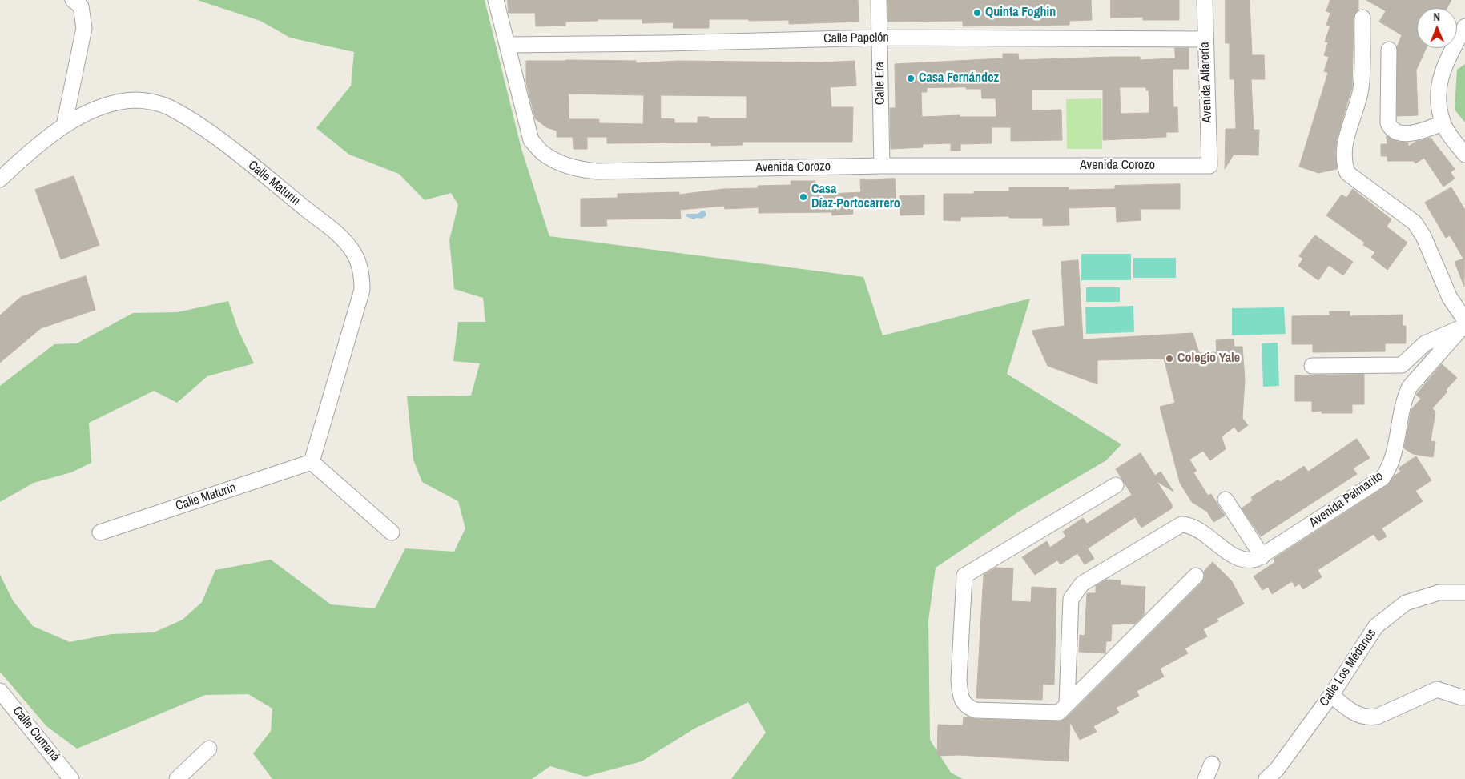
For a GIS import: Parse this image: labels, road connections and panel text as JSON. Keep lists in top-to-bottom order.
{
  "streets": {
    "street": [
      "Calle Papelón",
      "Avenida Alfarería",
      "Calle Era",
      "Avenida Corozo",
      "Calle Maturín",
      "Avenida Palmarito",
      "Calle Los Médanos",
      "Calle Cumaná"
    ]
  },
  "crossings": [
    ["Calle Papelón", "Avenida Alfarería"],
    ["Calle Papelón", "Calle Era"],
    ["Calle Papelón", "Avenida Corozo"],
    ["Avenida Alfarería", "Avenida Corozo"],
    ["Calle Era", "Avenida Corozo"]
  ],
  "places": [
    "Quinta Foghin",
    "Casa Fernández",
    "Casa Díaz-Portocarrero",
    "Colegio Yale"
  ],
  "north": "top"
}
